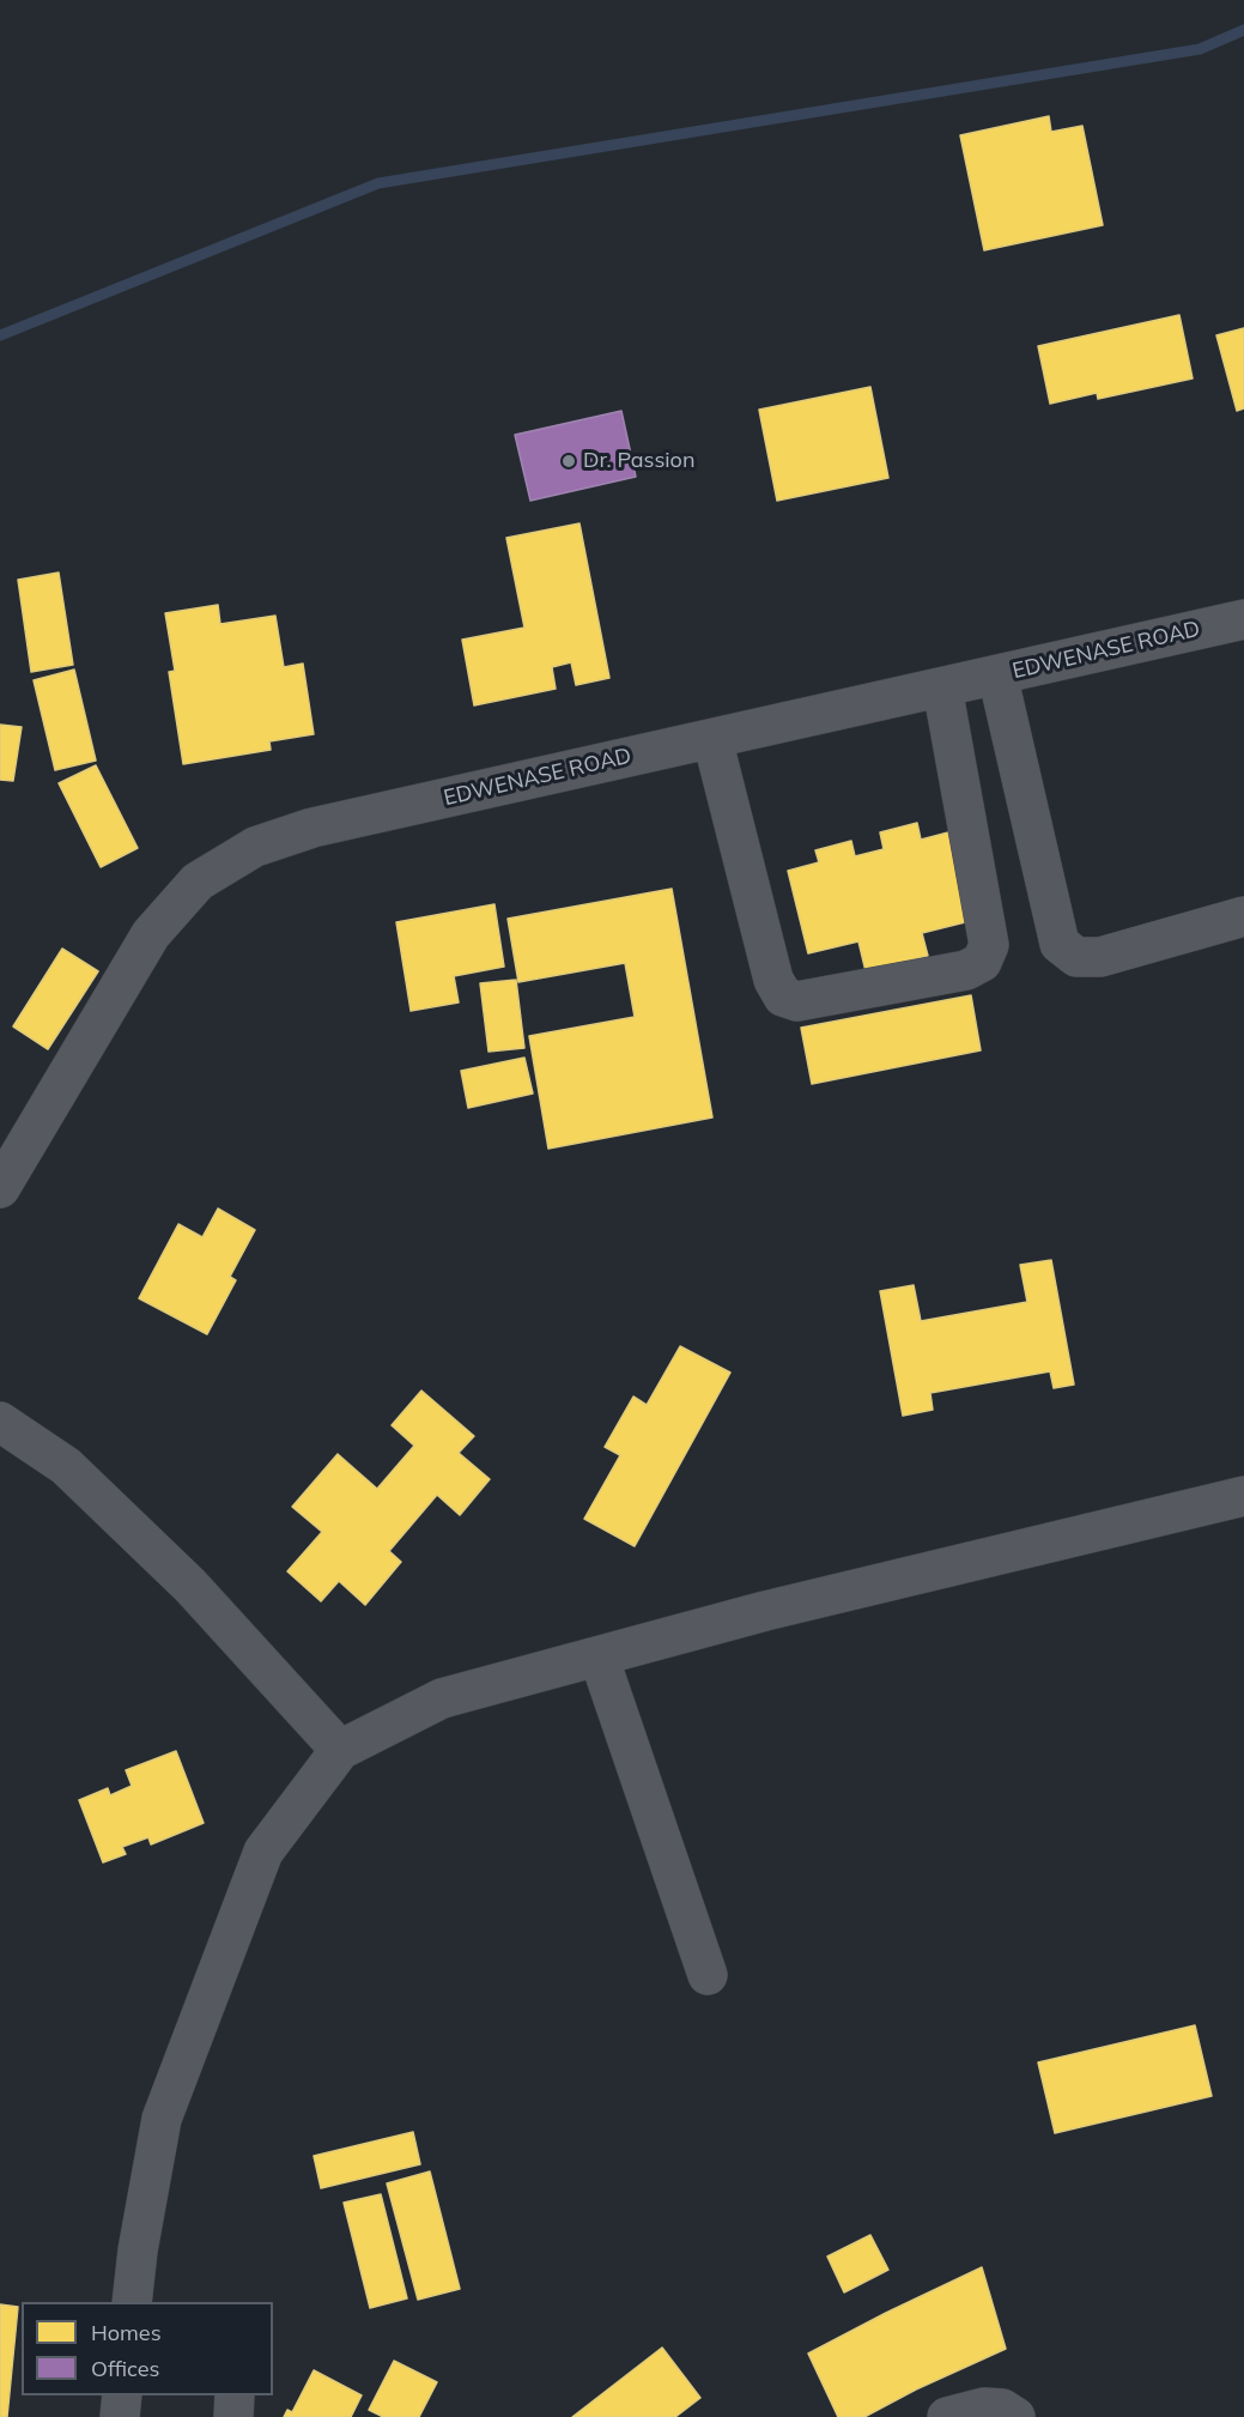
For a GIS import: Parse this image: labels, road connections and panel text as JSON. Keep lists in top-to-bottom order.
{
  "streets": {
    "street": ["EDWENASE ROAD"]
  },
  "places": ["Dr. Passion"],
  "legend": ["Homes", "Offices"]
}
